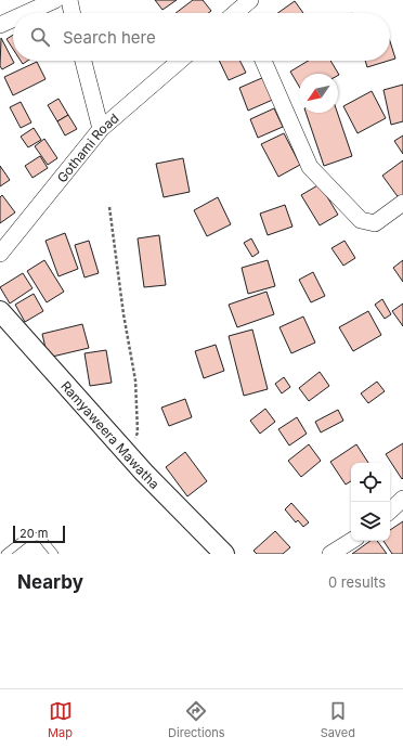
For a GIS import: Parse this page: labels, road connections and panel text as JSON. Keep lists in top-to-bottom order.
{
  "streets": {
    "street": ["Gothami Road", "Ramyaweera Mawatha"]
  },
  "scale_bar": "20 m",
  "north": "bottom left",
  "page": {
    "search": "Search here",
    "scale": "20 m",
    "heading": ["Nearby", "0 results"],
    "nav": ["Map", "Directions", "Saved"]
  }
}
